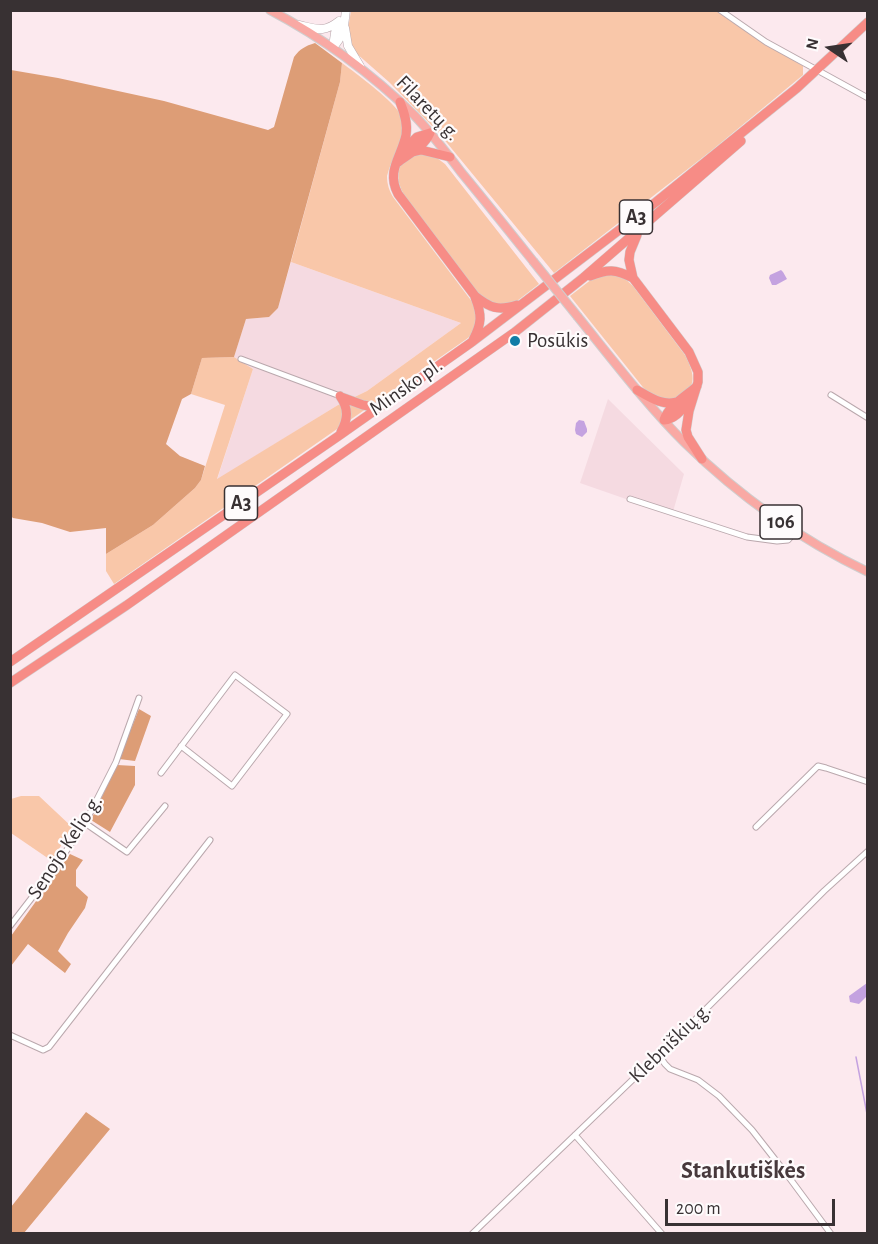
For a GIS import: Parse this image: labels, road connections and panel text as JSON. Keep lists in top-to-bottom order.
{
  "streets": {
    "highway": ["A3", "Minsko pl."],
    "main road": ["Filaretų g.", "106"],
    "street": ["Senojo Kelio g.", "Klebniškių g."]
  },
  "crossings": [
    ["Filaretų g.", "106"]
  ],
  "districts": ["Stankutiškės"],
  "places": ["Posūkis"],
  "scale_bar": "200 m",
  "north": "left"
}
